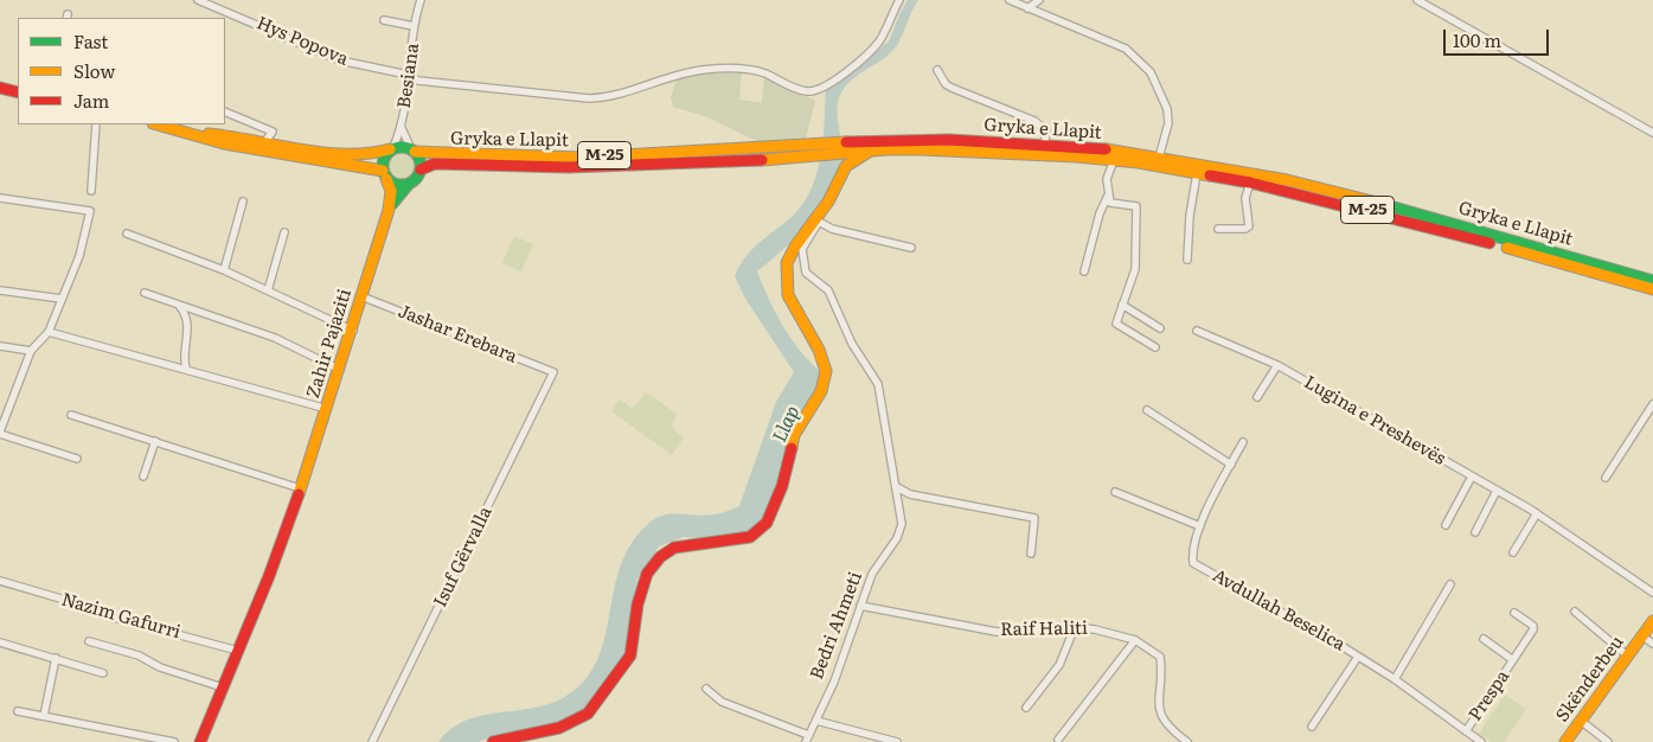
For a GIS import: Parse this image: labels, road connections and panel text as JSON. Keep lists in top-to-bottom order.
{
  "streets": {
    "main road": [
      "Gryka e Llapit",
      "M-25",
      "Zahir Pajaziti",
      "Skënderbeu"
    ],
    "street": [
      "Hys Popova",
      "Besiana",
      "Jashar Erebara",
      "Lugina e Preshevës",
      "Isuf Gërvalla",
      "Avdullah Beselica",
      "Nazim Gafurri",
      "Bedri Ahmeti",
      "Raif Haliti",
      "Prespa"
    ]
  },
  "crossings": [
    ["Hys Popova", "Besiana"],
    ["Besiana", "Gryka e Llapit"],
    ["Besiana", "M-25"],
    ["Besiana", "Zahir Pajaziti"],
    ["Gryka e Llapit", "M-25"],
    ["Gryka e Llapit", "Zahir Pajaziti"],
    ["M-25", "Zahir Pajaziti"],
    ["Jashar Erebara", "Zahir Pajaziti"],
    ["Jashar Erebara", "Isuf Gërvalla"],
    ["Zahir Pajaziti", "Nazim Gafurri"],
    ["Avdullah Beselica", "Prespa"],
    ["Bedri Ahmeti", "Raif Haliti"]
  ],
  "water": ["Llap"],
  "legend": ["Fast", "Slow", "Jam"],
  "scale_bar": "100 m"
}
